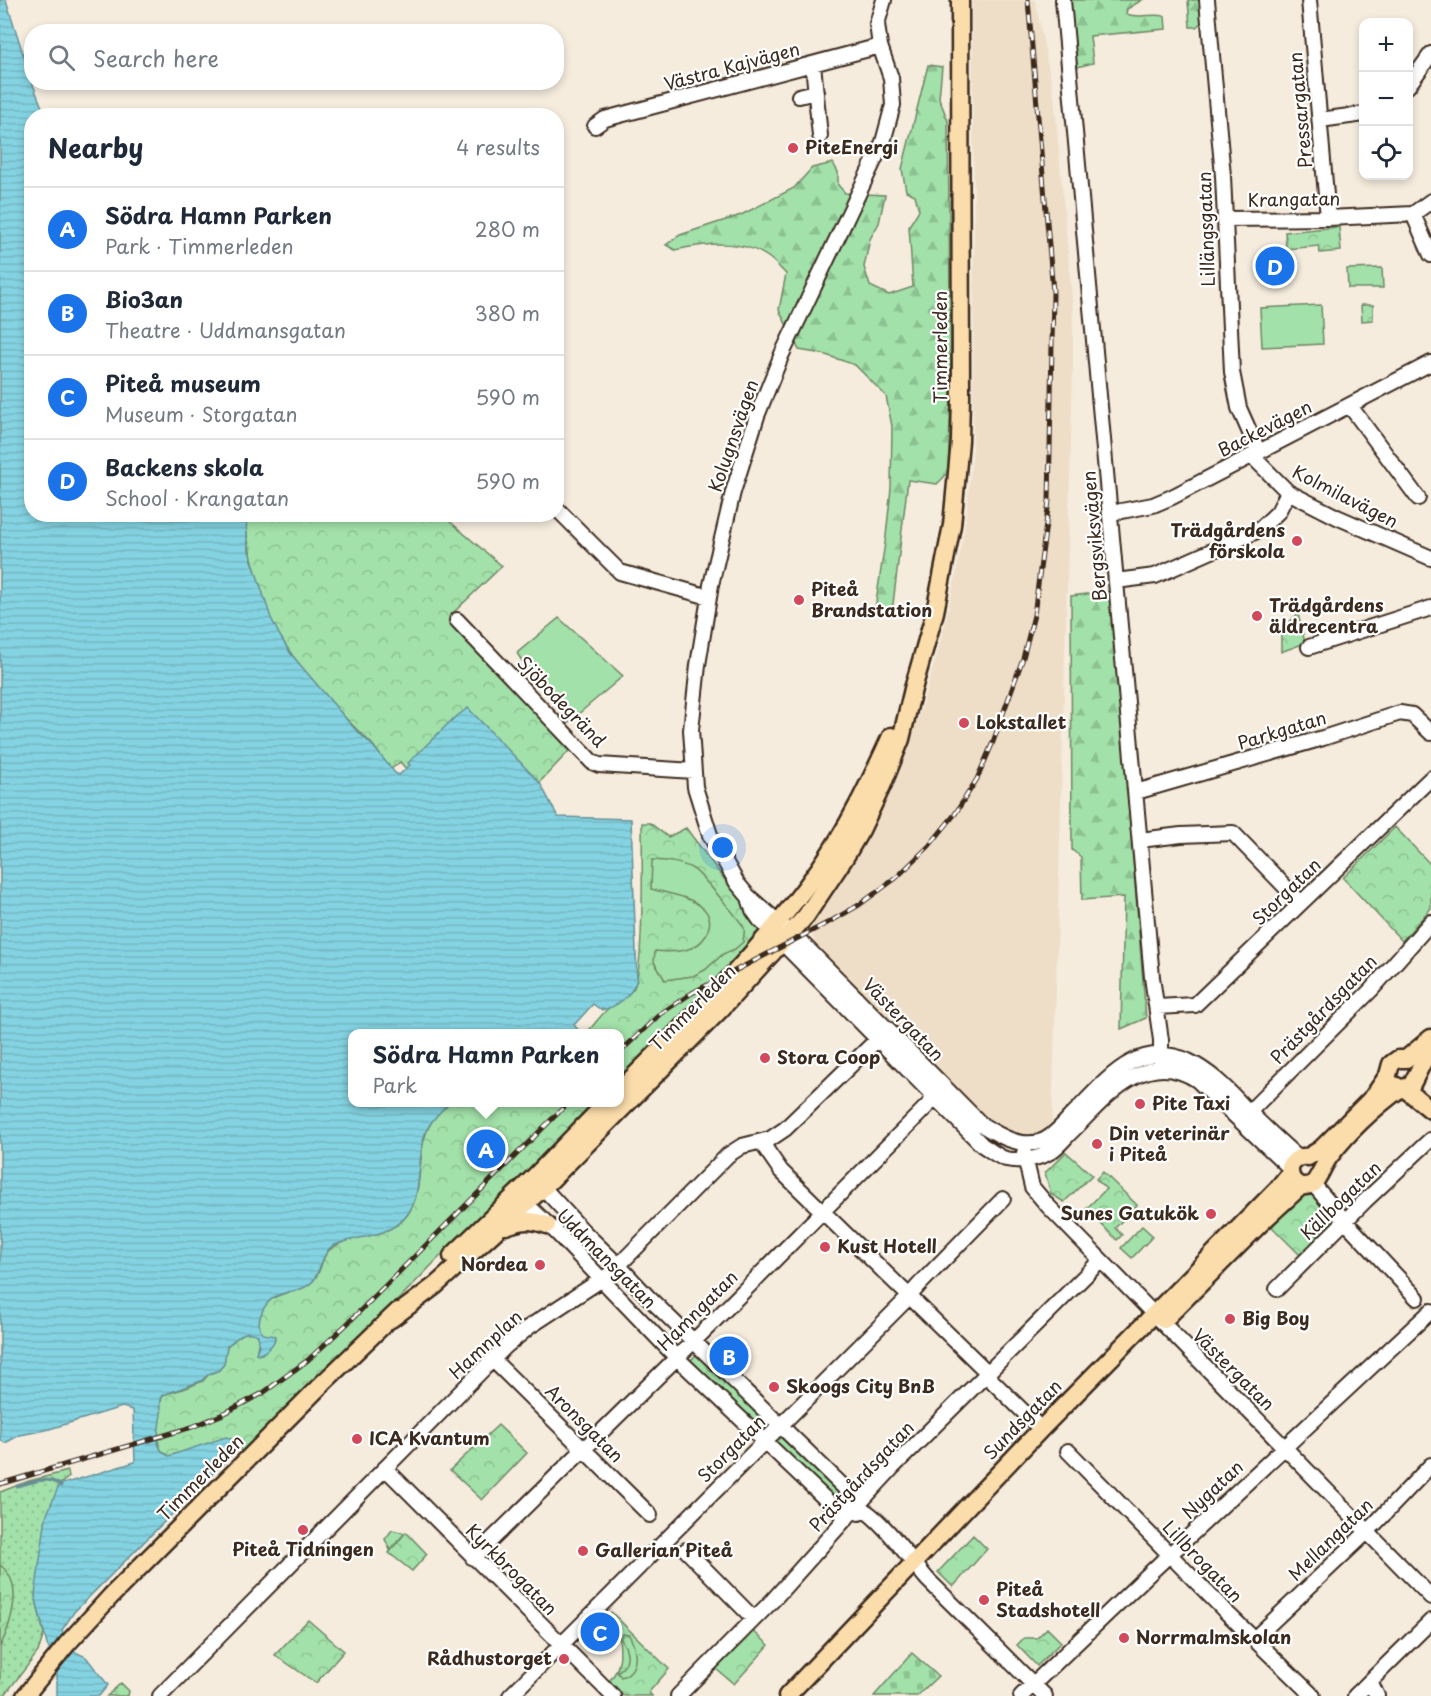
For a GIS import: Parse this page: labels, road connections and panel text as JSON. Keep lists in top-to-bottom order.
{
  "streets": {
    "main road": ["Timmerleden", "Sundsgatan"],
    "street": [
      "Västra Kajvägen",
      "Pressargatan",
      "Krangatan",
      "Lillängsgatan",
      "Backevägen",
      "Kolugnsvägen",
      "Kolmilavägen",
      "Bergsviksvägen",
      "Sjöbodegränd",
      "Parkgatan",
      "Storgatan",
      "Prästgårdsgatan",
      "Västergatan",
      "Källbogatan",
      "Uddmansgatan",
      "Hamngatan",
      "Hamnplan",
      "Aronsgatan",
      "Nygatan",
      "Mellangatan",
      "Lillbrogatan",
      "Kyrkbrogatan"
    ]
  },
  "crossings": [
    ["Västra Kajvägen", "Kolugnsvägen"],
    ["Pressargatan", "Krangatan"],
    ["Krangatan", "Lillängsgatan"],
    ["Lillängsgatan", "Backevägen"],
    ["Lillängsgatan", "Kolmilavägen"],
    ["Timmerleden", "Kolugnsvägen"],
    ["Timmerleden", "Västergatan"],
    ["Timmerleden", "Uddmansgatan"],
    ["Backevägen", "Kolmilavägen"],
    ["Backevägen", "Bergsviksvägen"],
    ["Kolugnsvägen", "Sjöbodegränd"],
    ["Kolugnsvägen", "Västergatan"],
    ["Bergsviksvägen", "Parkgatan"],
    ["Bergsviksvägen", "Storgatan"],
    ["Storgatan", "Uddmansgatan"],
    ["Storgatan", "Kyrkbrogatan"],
    ["Prästgårdsgatan", "Västergatan"],
    ["Prästgårdsgatan", "Uddmansgatan"],
    ["Västergatan", "Hamngatan"],
    ["Västergatan", "Hamnplan"],
    ["Västergatan", "Sundsgatan"],
    ["Västergatan", "Nygatan"],
    ["Västergatan", "Mellangatan"],
    ["Uddmansgatan", "Hamngatan"],
    ["Uddmansgatan", "Hamnplan"],
    ["Uddmansgatan", "Sundsgatan"],
    ["Uddmansgatan", "Nygatan"],
    ["Hamngatan", "Aronsgatan"],
    ["Hamngatan", "Kyrkbrogatan"],
    ["Hamnplan", "Aronsgatan"],
    ["Hamnplan", "Kyrkbrogatan"],
    ["Nygatan", "Lillbrogatan"],
    ["Mellangatan", "Lillbrogatan"]
  ],
  "places": [
    "PiteEnergi",
    "Trädgårdens förskola",
    "Piteå Brandstation",
    "Trädgårdens äldrecentra",
    "Lokstallet",
    "Stora Coop",
    "Pite Taxi",
    "Din veterinär i Piteå",
    "Sunes Gatukök",
    "Kust Hotell",
    "Nordea",
    "Big Boy",
    "Skoogs City BnB",
    "ICA Kvantum",
    "Piteå Tidningen",
    "Gallerian Piteå",
    "Piteå Stadshotell",
    "Norrmalmskolan",
    "Rådhustorget"
  ],
  "page": {
    "map_buttons": ["+", "−"],
    "search": "Search here",
    "heading": ["Nearby", "4 results"],
    "list": [
      {
        "mark": "A",
        "name": "Södra Hamn Parken",
        "note": "Park · Timmerleden",
        "value": "280 m"
      },
      {
        "mark": "B",
        "name": "Bio3an",
        "note": "Theatre · Uddmansgatan",
        "value": "380 m"
      },
      {
        "mark": "C",
        "name": "Piteå museum",
        "note": "Museum · Storgatan",
        "value": "590 m"
      },
      {
        "mark": "D",
        "name": "Backens skola",
        "note": "School · Krangatan",
        "value": "590 m"
      }
    ],
    "pins": [
      "D",
      "A",
      "B",
      "C"
    ],
    "popup": ["Södra Hamn Parken", "Park"]
  }
}
